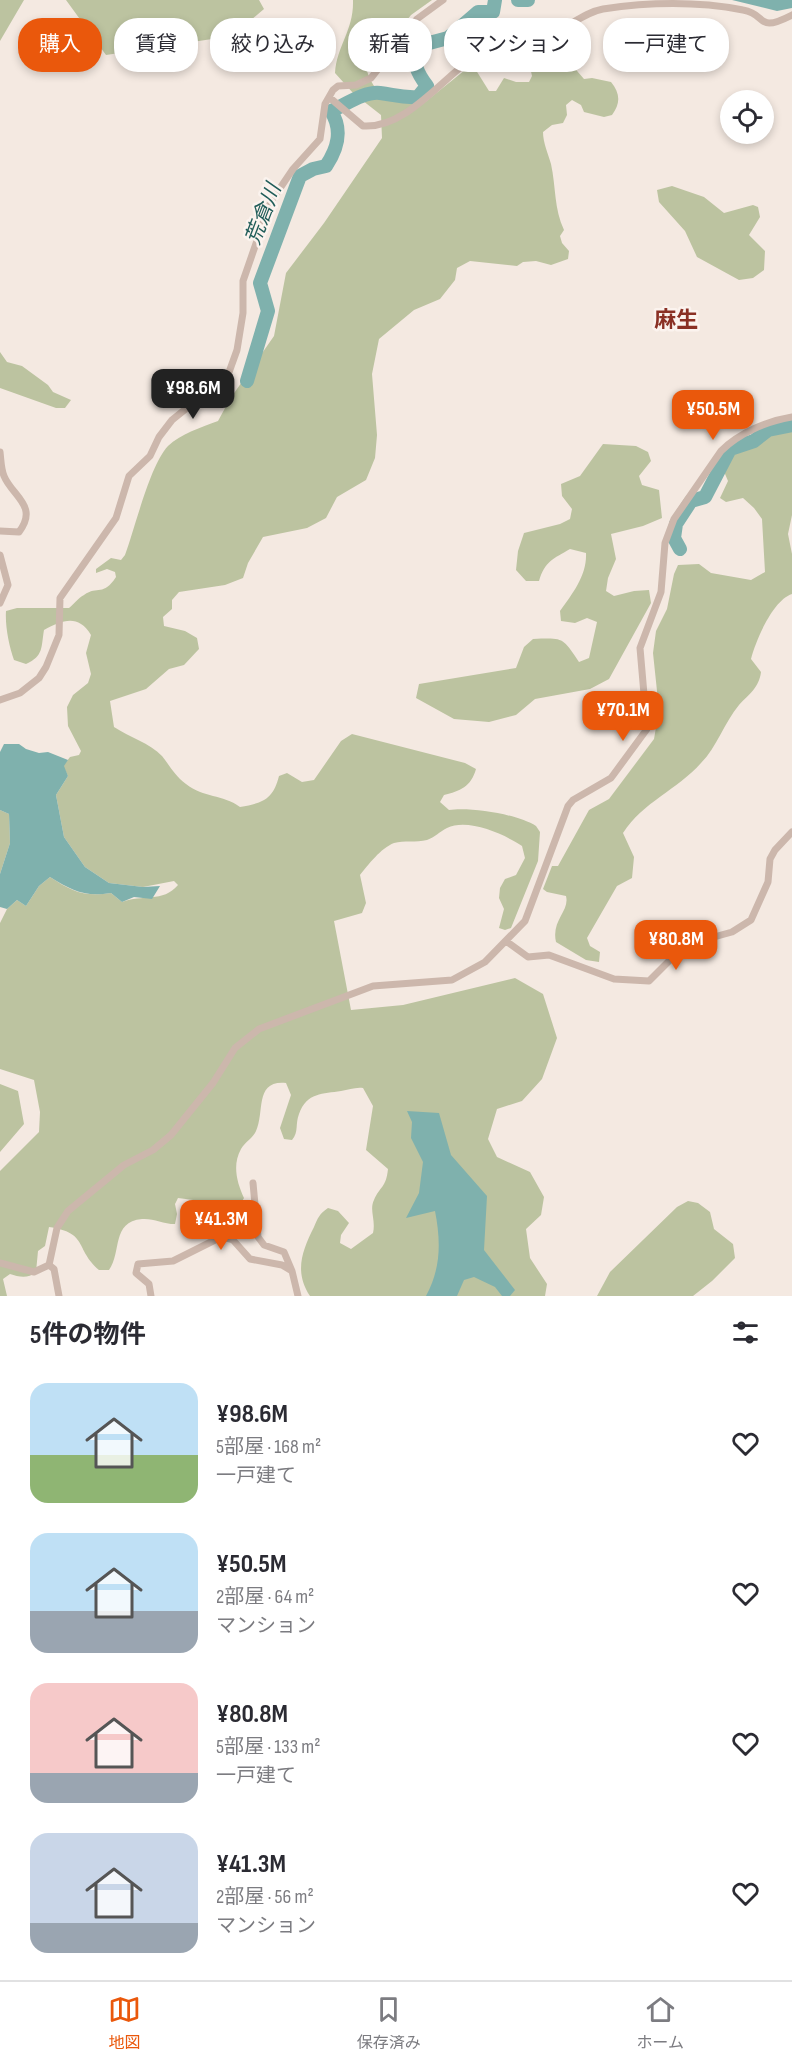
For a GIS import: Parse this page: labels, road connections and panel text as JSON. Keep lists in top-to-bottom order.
{
  "districts": ["麻生"],
  "water": ["荒倉川"],
  "page": {
    "chip": [
      "購入",
      "賃貸",
      "絞り込み",
      "新着",
      "マンション",
      "一戸建て"
    ],
    "price": [
      "¥98.6M",
      "¥50.5M",
      "¥70.1M",
      "¥80.8M",
      "¥41.3M"
    ],
    "heading": "5件の物件",
    "list": [
      {
        "name": "¥98.6M",
        "note": "5部屋 · 168 m² · 一戸建て"
      },
      {
        "name": "¥50.5M",
        "note": "2部屋 · 64 m² · マンション"
      },
      {
        "name": "¥80.8M",
        "note": "5部屋 · 133 m² · 一戸建て"
      },
      {
        "name": "¥41.3M",
        "note": "2部屋 · 56 m² · マンション"
      }
    ],
    "tabs": ["地図", "保存済み", "ホーム"]
  }
}
